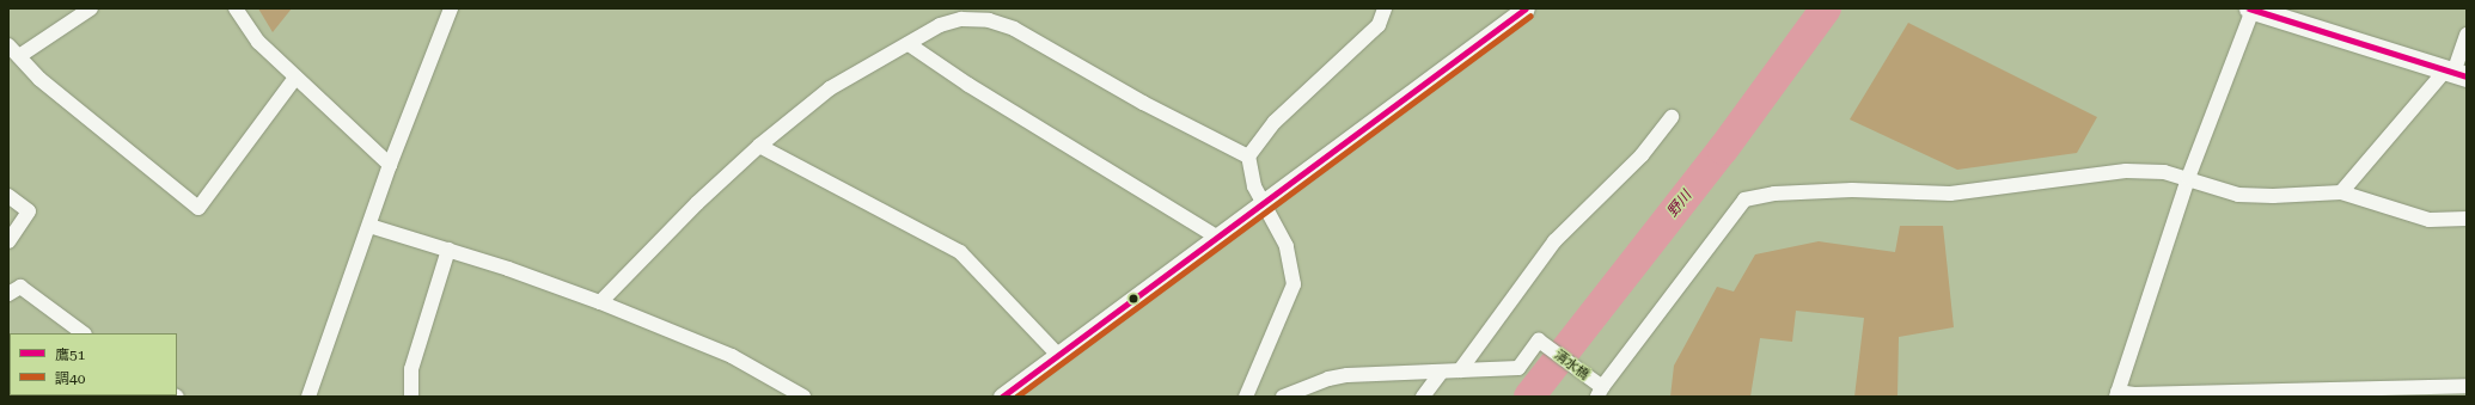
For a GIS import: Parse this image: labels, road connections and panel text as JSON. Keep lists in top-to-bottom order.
{
  "streets": {
    "street": ["清水橋"]
  },
  "water": ["野川"],
  "lines": ["transit line 鷹51", "transit line 調40"],
  "legend": ["鷹51", "調40"]
}
